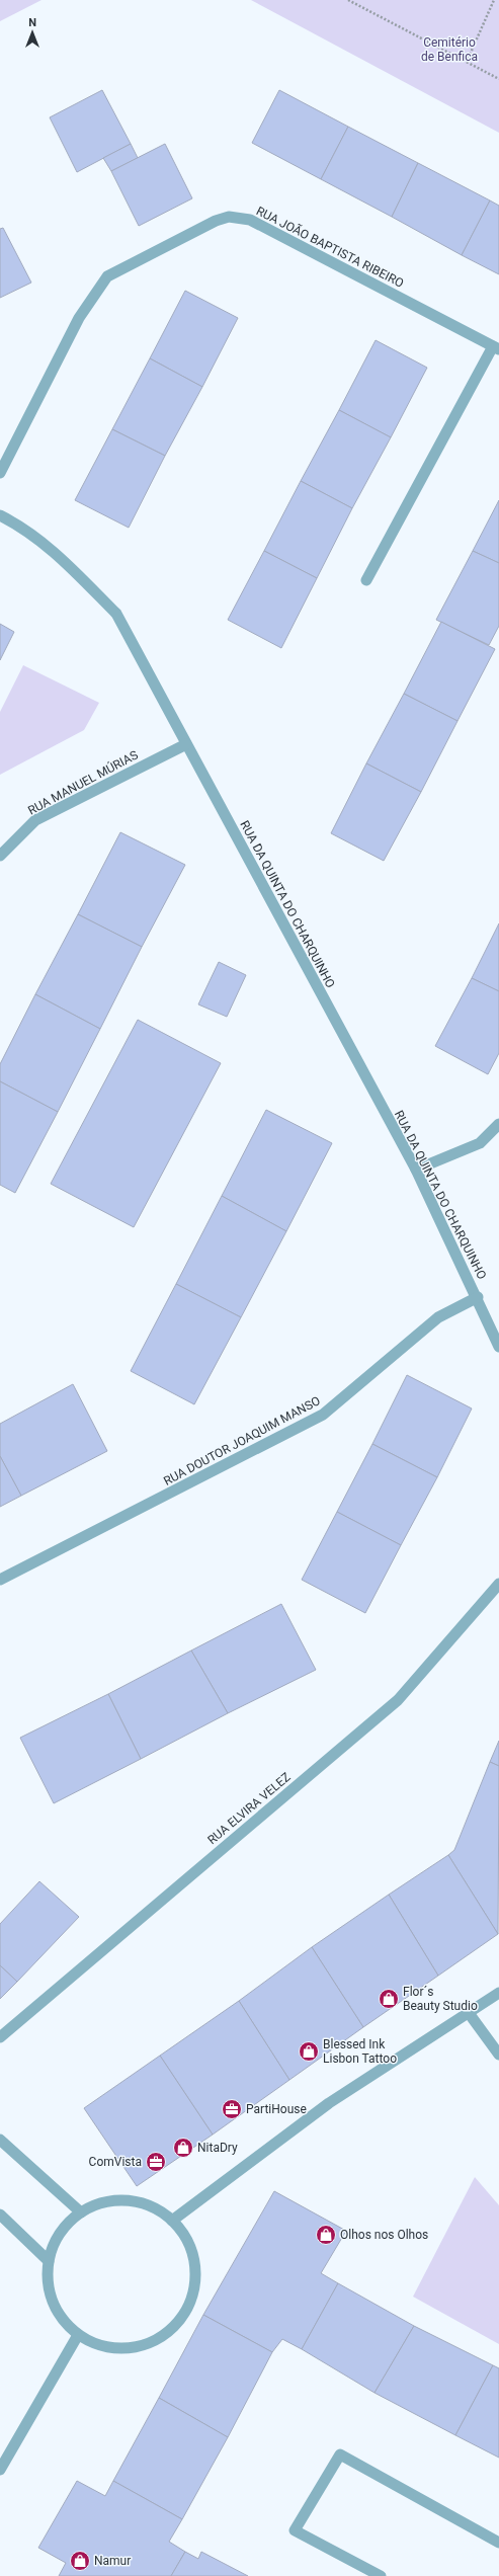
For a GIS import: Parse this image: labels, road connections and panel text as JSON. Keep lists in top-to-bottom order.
{
  "streets": {
    "street": [
      "RUA JOÃO BAPTISTA RIBEIRO",
      "RUA MANUEL MÚRIAS",
      "RUA DA QUINTA DO CHARQUINHO",
      "RUA DOUTOR JOAQUIM MANSO",
      "RUA ELVIRA VELEZ"
    ]
  },
  "crossings": [
    ["RUA MANUEL MÚRIAS", "RUA DA QUINTA DO CHARQUINHO"],
    ["RUA DA QUINTA DO CHARQUINHO", "RUA DOUTOR JOAQUIM MANSO"]
  ],
  "parks": ["Cemitério de Benfica"],
  "places": {
    "shop": [
      "Flor´s Beauty Studio",
      "Blessed Ink Lisbon Tattoo",
      "NitaDry",
      "Olhos nos Olhos",
      "Namur"
    ],
    "office": ["PartiHouse", "ComVista"]
  },
  "north": "top"
}
